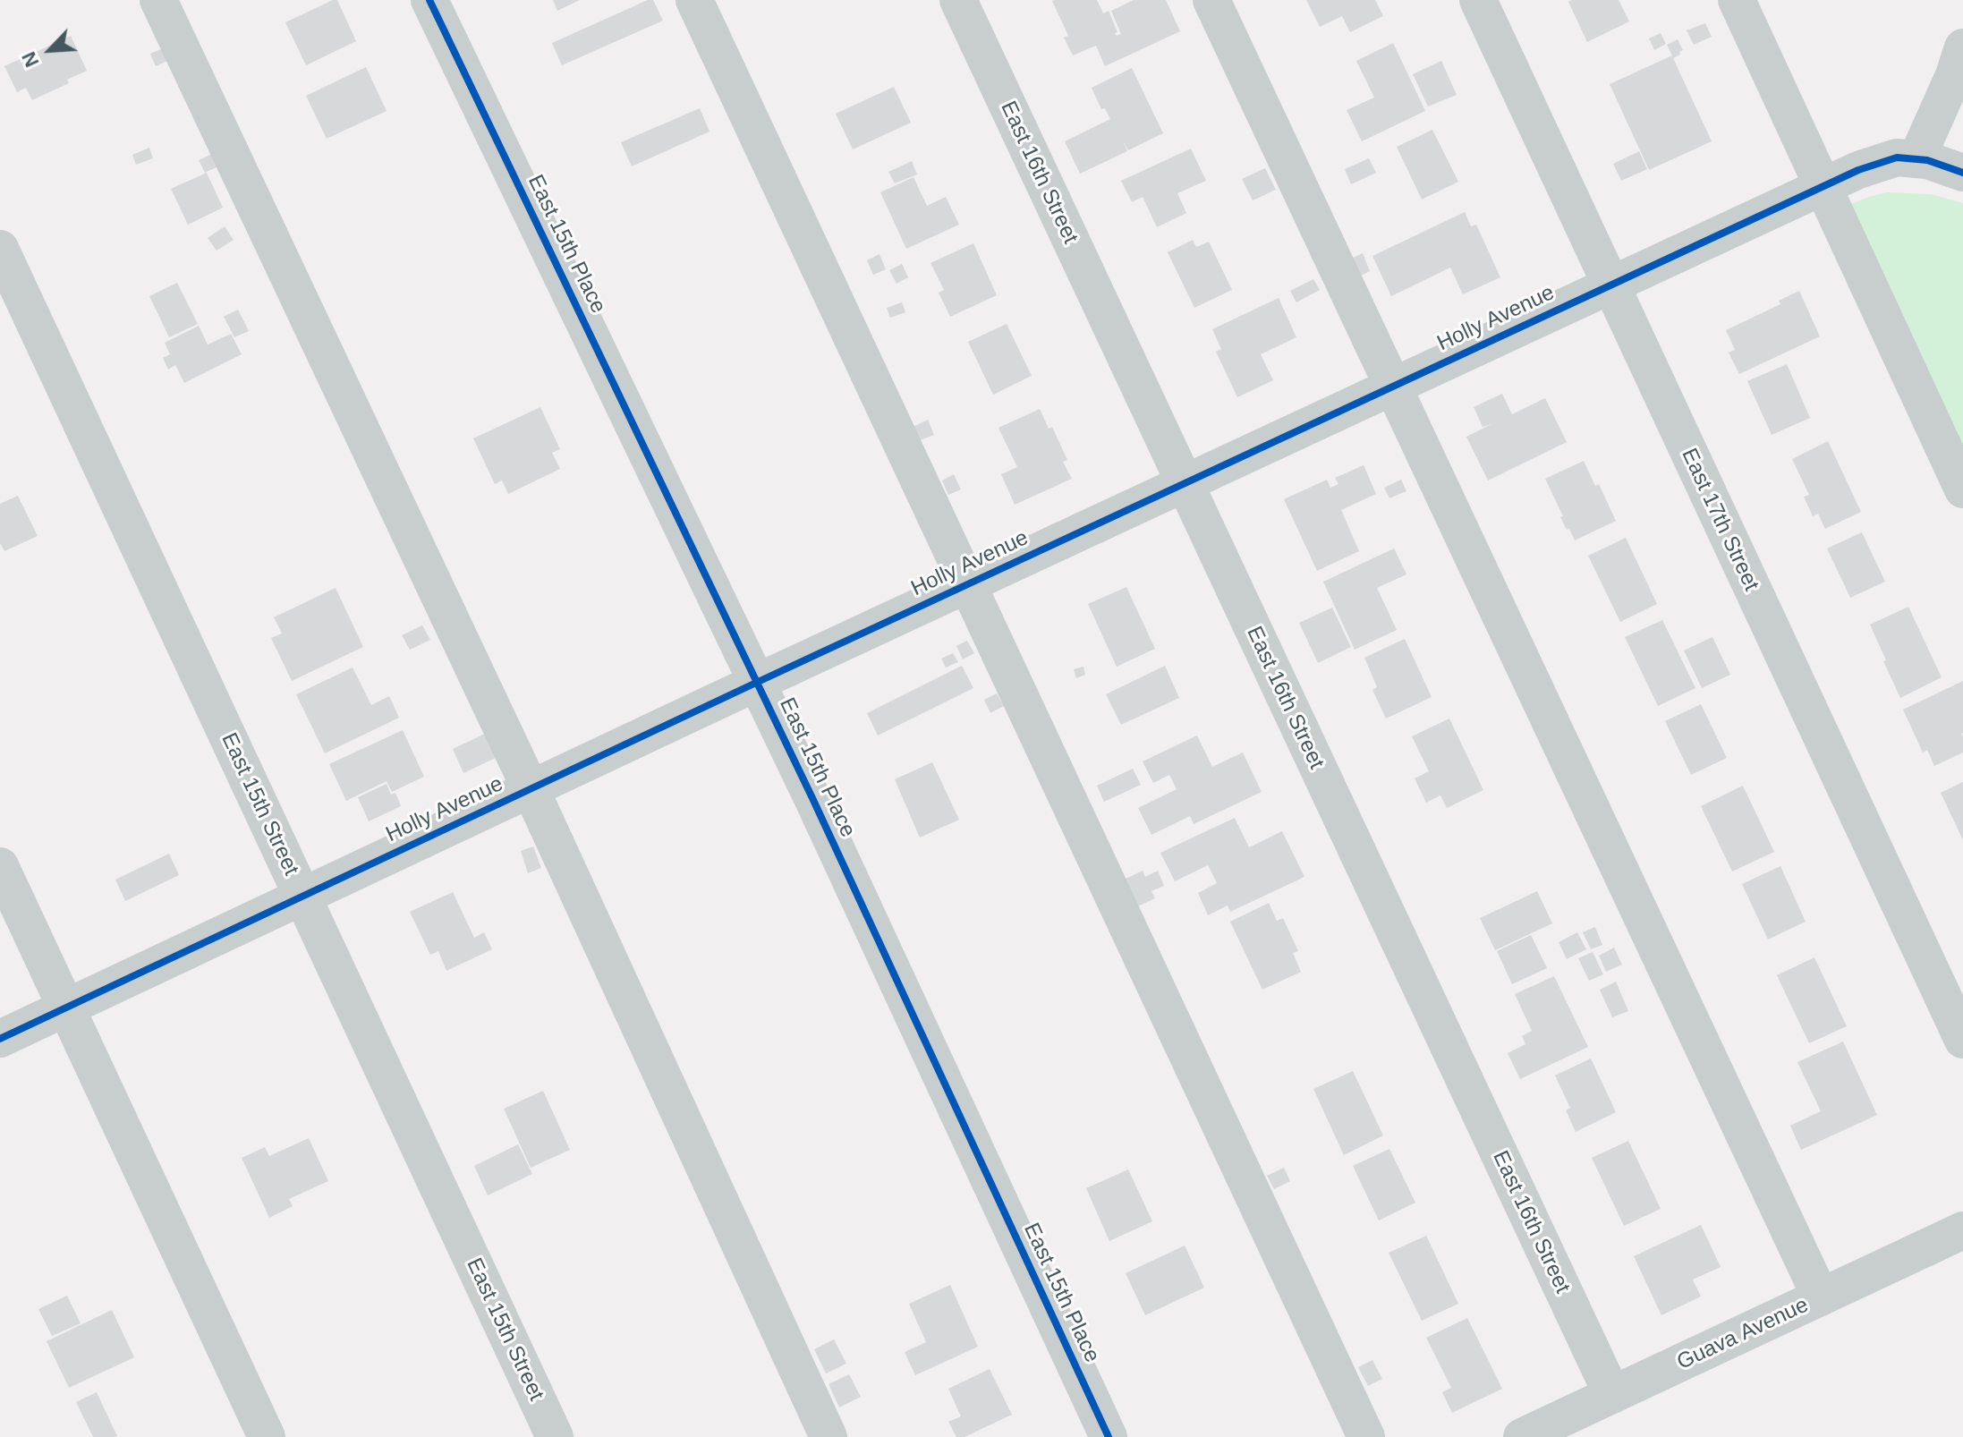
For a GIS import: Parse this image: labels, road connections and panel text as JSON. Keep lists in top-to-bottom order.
{
  "streets": {
    "street": [
      "East 16th Street",
      "East 15th Place",
      "Holly Avenue",
      "East 17th Street",
      "East 15th Street",
      "Guava Avenue"
    ]
  },
  "crossings": [
    ["East 16th Street", "Holly Avenue"],
    ["East 16th Street", "Guava Avenue"],
    ["East 15th Place", "Holly Avenue"],
    ["Holly Avenue", "East 17th Street"],
    ["Holly Avenue", "East 15th Street"]
  ],
  "north": "bottom left"
}
